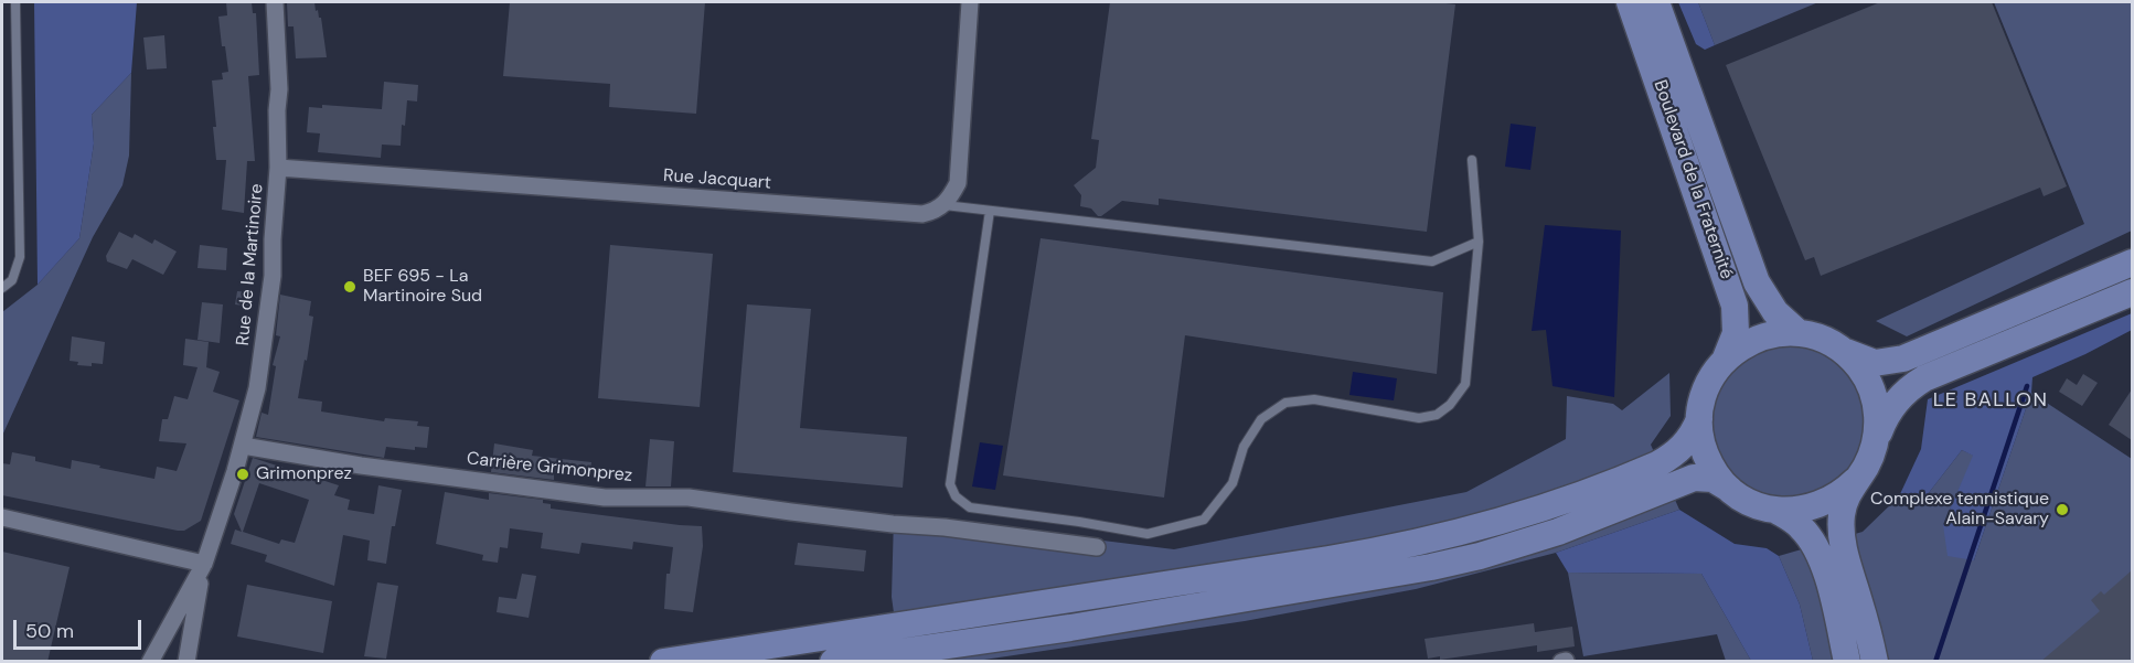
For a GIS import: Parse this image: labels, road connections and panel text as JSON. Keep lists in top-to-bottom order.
{
  "streets": {
    "main road": ["Boulevard de la Fraternité"],
    "street": ["Rue Jacquart", "Rue de la Martinoire", "Carrière Grimonprez"]
  },
  "crossings": [
    ["Rue Jacquart", "Rue de la Martinoire"],
    ["Rue de la Martinoire", "Carrière Grimonprez"]
  ],
  "districts": ["LE BALLON"],
  "places": ["BEF 695 - La Martinoire Sud", "Grimonprez", "Complexe tennistique Alain-Savary"],
  "scale_bar": "50 m"
}
